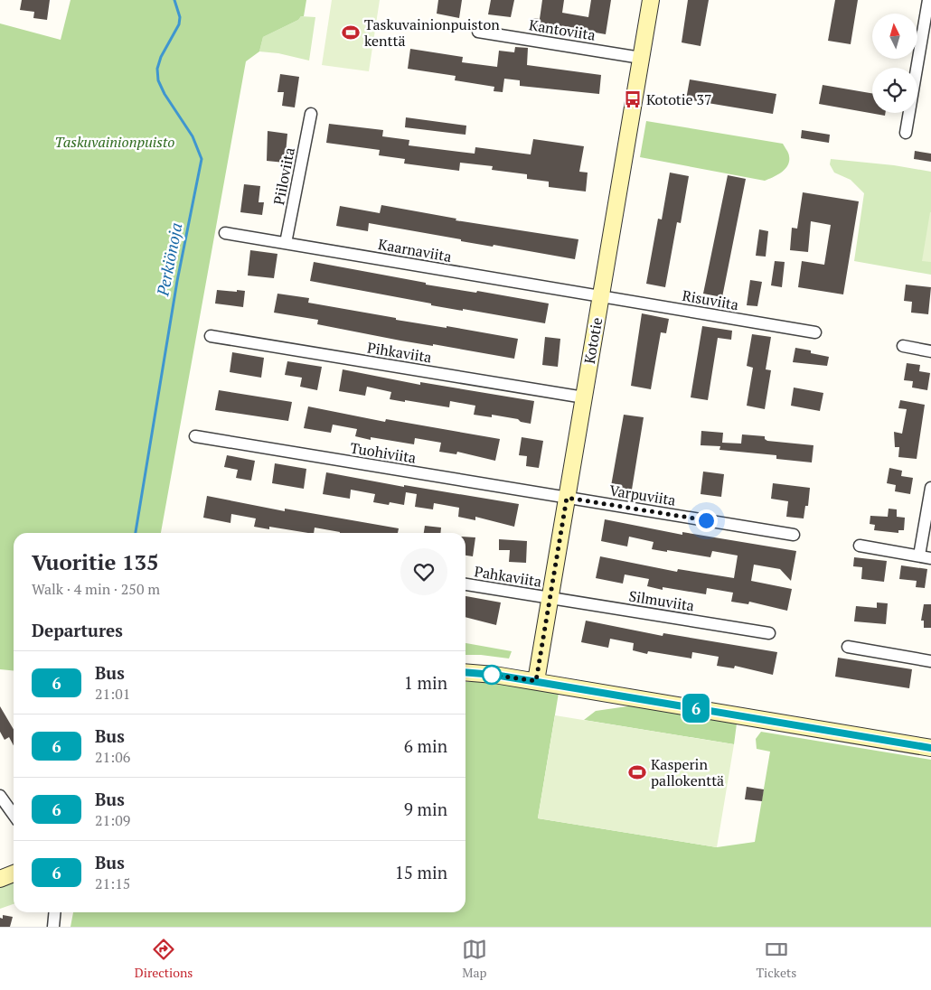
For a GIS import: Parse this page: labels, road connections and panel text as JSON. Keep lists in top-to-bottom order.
{
  "streets": {
    "street": [
      "Kantoviita",
      "Piiloviita",
      "Kaarnaviita",
      "Risuviita",
      "Kototie",
      "Pihkaviita",
      "Tuohiviita",
      "Varpuviita",
      "Pahkaviita",
      "Silmuviita"
    ]
  },
  "crossings": [
    ["Kantoviita", "Kototie"],
    ["Piiloviita", "Kaarnaviita"],
    ["Kaarnaviita", "Risuviita"],
    ["Kaarnaviita", "Kototie"],
    ["Risuviita", "Kototie"],
    ["Kototie", "Pihkaviita"],
    ["Kototie", "Tuohiviita"],
    ["Kototie", "Varpuviita"],
    ["Kototie", "Pahkaviita"],
    ["Kototie", "Silmuviita"],
    ["Tuohiviita", "Varpuviita"],
    ["Pahkaviita", "Silmuviita"]
  ],
  "water": ["Perkiönoja"],
  "parks": ["Taskuvainionpuisto"],
  "places": {
    "sports": ["Taskuvainionpuiston kenttä", "Kasperin pallokenttä"],
    "bus stop": ["Kototie 37"]
  },
  "lines": ["bus line 6"],
  "north": "top",
  "page": {
    "on_map": "6",
    "heading": [
      ["Vuoritie 135", "Walk · 4 min · 250 m"],
      "Departures"
    ],
    "list": [
      {
        "mark": "6",
        "name": "Bus",
        "note": "21:01",
        "value": "1 min"
      },
      {
        "mark": "6",
        "name": "Bus",
        "note": "21:06",
        "value": "6 min"
      },
      {
        "mark": "6",
        "name": "Bus",
        "note": "21:09",
        "value": "9 min"
      },
      {
        "mark": "6",
        "name": "Bus",
        "note": "21:15",
        "value": "15 min"
      }
    ],
    "tabs": ["Directions", "Map", "Tickets"]
  }
}
